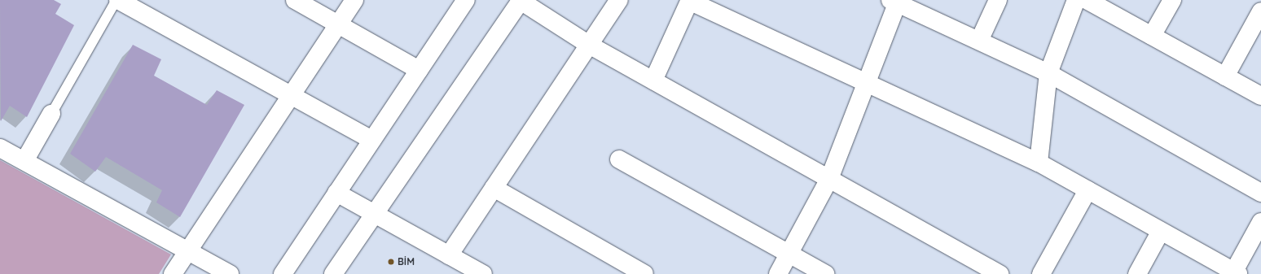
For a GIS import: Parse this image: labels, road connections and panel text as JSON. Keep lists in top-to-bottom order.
{
  "places": ["BİM"]
}
